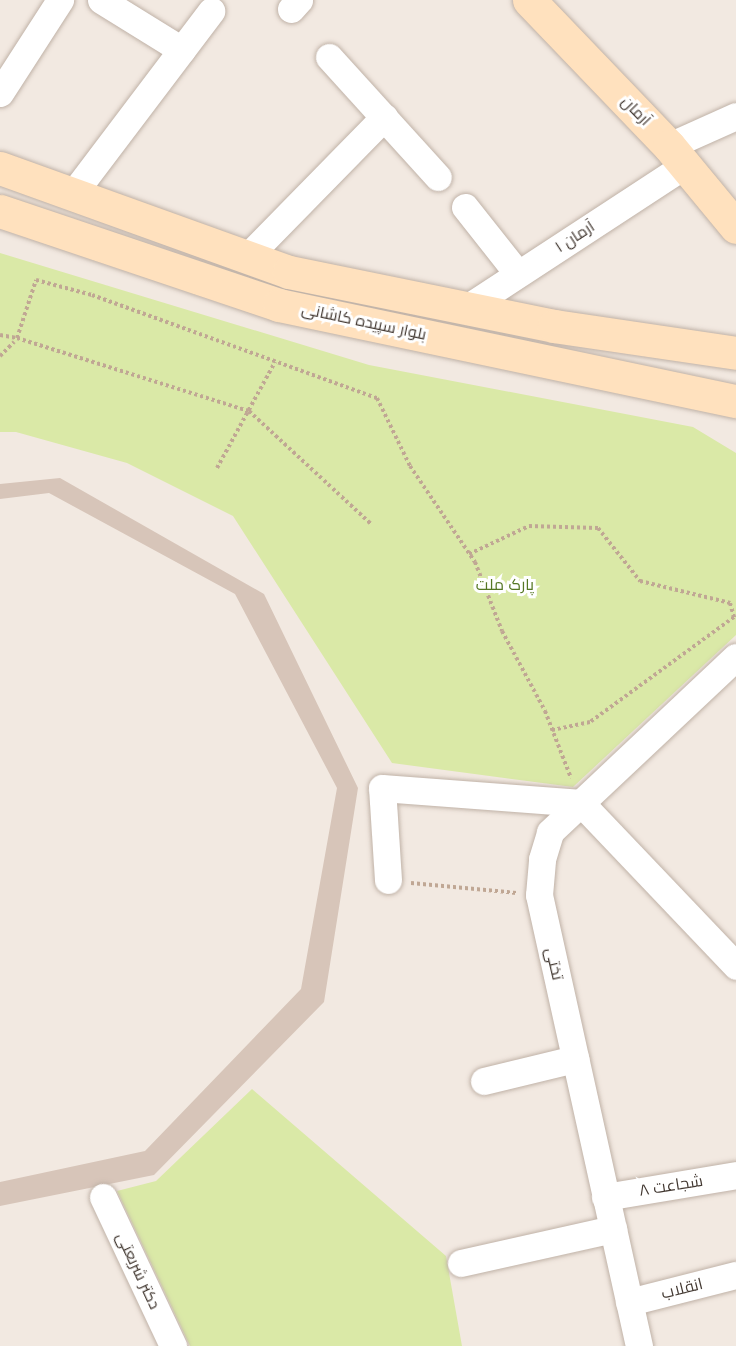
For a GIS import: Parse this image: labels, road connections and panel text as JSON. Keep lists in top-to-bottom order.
{
  "streets": {
    "main road": ["آرمان", "بلوار سپیده کاشانی"],
    "street": [
      "آرمان ۱",
      "تختی",
      "شجاعت ۸",
      "دکتر شریعتی",
      "انقلاب"
    ]
  },
  "crossings": [
    ["آرمان", "آرمان ۱"],
    ["آرمان ۱", "بلوار سپیده کاشانی"],
    ["تختی", "شجاعت ۸"],
    ["تختی", "انقلاب"]
  ],
  "parks": ["پارک ملت"]
}
